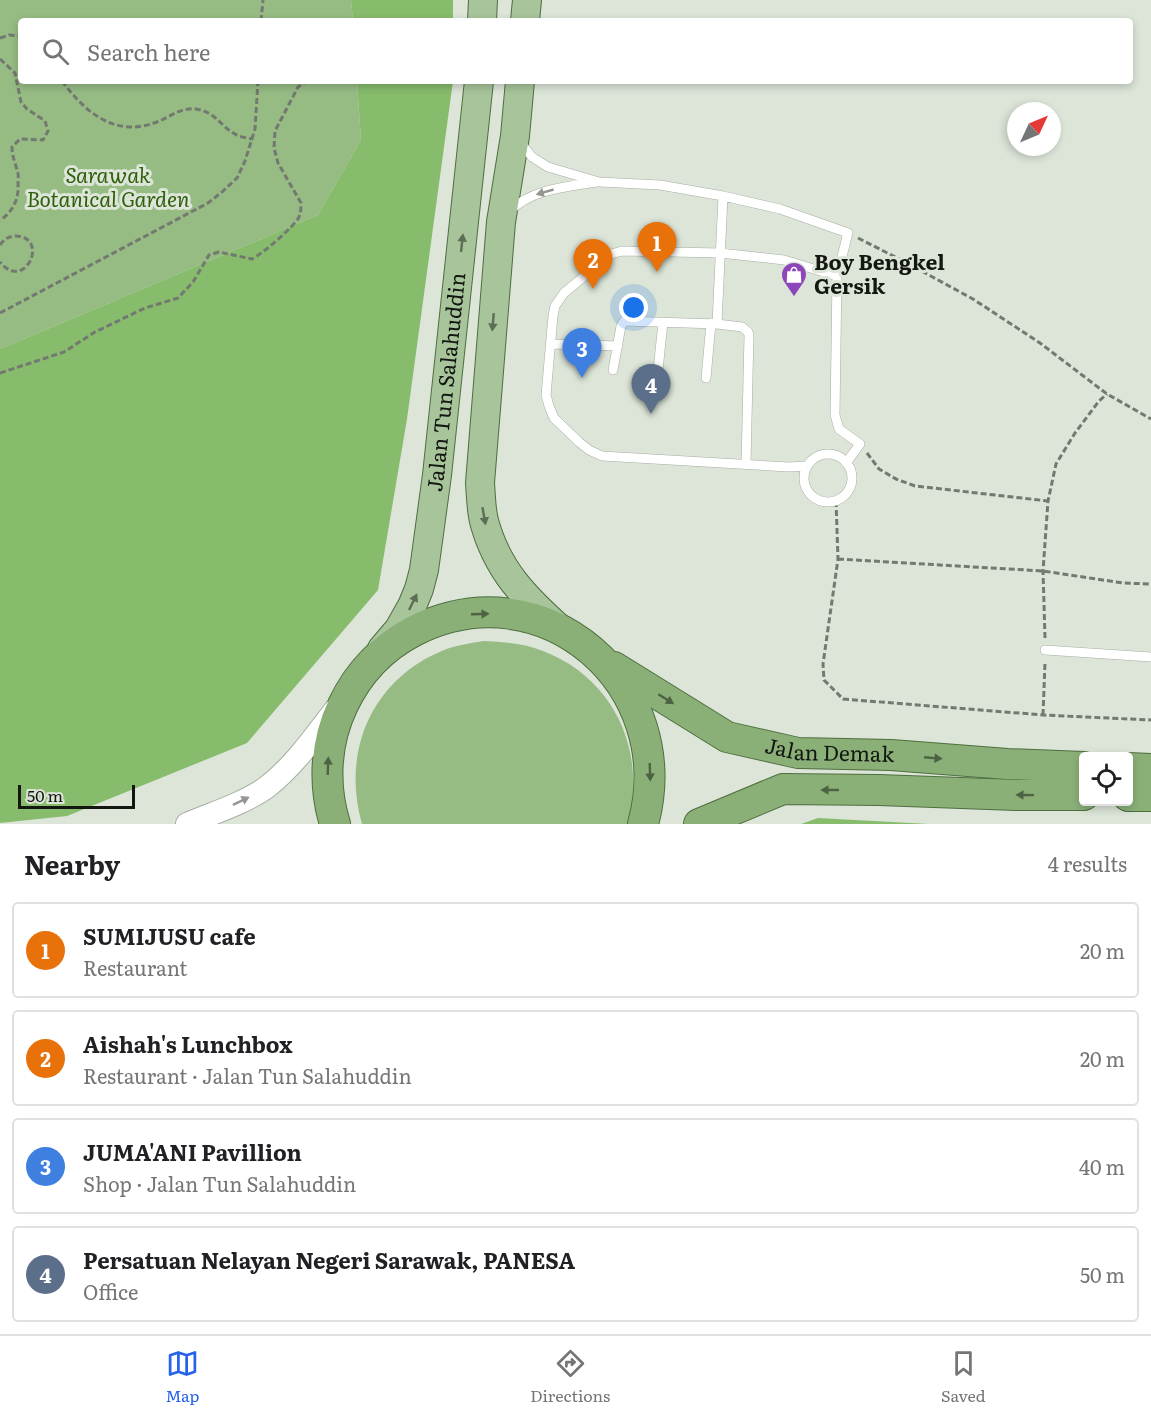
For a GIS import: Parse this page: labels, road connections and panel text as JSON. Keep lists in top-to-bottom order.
{
  "streets": {
    "highway": ["Jalan Demak"],
    "main road": ["Jalan Tun Salahuddin"]
  },
  "parks": ["Sarawak Botanical Garden"],
  "places": {
    "shop": ["Boy Bengkel Gersik"]
  },
  "scale_bar": "50 m",
  "north": "top right",
  "page": {
    "search": "Search here",
    "pins": [
      "1",
      "2",
      "3",
      "4"
    ],
    "scale": "50 m",
    "heading": ["Nearby", "4 results"],
    "list": [
      {
        "mark": "1",
        "name": "SUMIJUSU cafe",
        "note": "Restaurant",
        "value": "20 m"
      },
      {
        "mark": "2",
        "name": "Aishah's Lunchbox",
        "note": "Restaurant · Jalan Tun Salahuddin",
        "value": "20 m"
      },
      {
        "mark": "3",
        "name": "JUMA'ANI Pavillion",
        "note": "Shop · Jalan Tun Salahuddin",
        "value": "40 m"
      },
      {
        "mark": "4",
        "name": "Persatuan Nelayan Negeri Sarawak, PANESA",
        "note": "Office",
        "value": "50 m"
      }
    ],
    "nav": ["Map", "Directions", "Saved"]
  }
}
